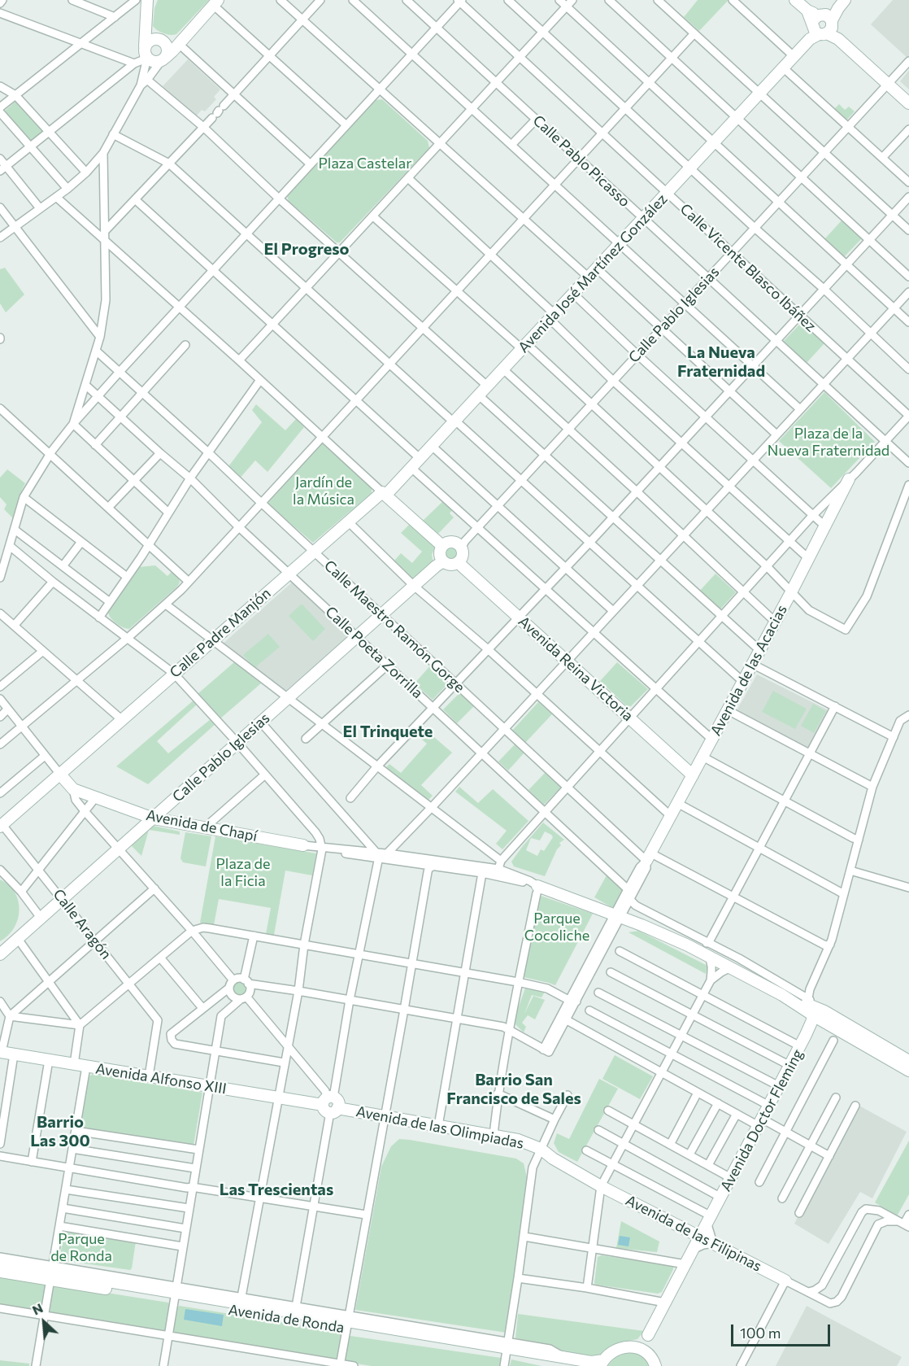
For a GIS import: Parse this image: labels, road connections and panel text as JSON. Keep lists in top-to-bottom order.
{
  "streets": {
    "street": [
      "Calle Pablo Picasso",
      "Calle Vicente Blasco Ibáñez",
      "Avenida José Martínez González",
      "Calle Pablo Iglesias",
      "Calle Maestro Ramón Gorge",
      "Calle Padre Manjón",
      "Calle Poeta Zorrilla",
      "Avenida Reina Victoria",
      "Avenida de las Acacias",
      "Avenida de Chapí",
      "Calle Aragón",
      "Avenida Alfonso XIII",
      "Avenida Doctor Fleming",
      "Avenida de las Olimpiadas",
      "Avenida de las Filipinas",
      "Avenida de Ronda"
    ]
  },
  "crossings": [
    ["Calle Pablo Picasso", "Avenida José Martínez González"],
    ["Calle Pablo Picasso", "Calle Pablo Iglesias"],
    ["Calle Vicente Blasco Ibáñez", "Avenida José Martínez González"],
    ["Calle Vicente Blasco Ibáñez", "Calle Pablo Iglesias"],
    ["Avenida José Martínez González", "Calle Padre Manjón"],
    ["Calle Pablo Iglesias", "Calle Maestro Ramón Gorge"],
    ["Calle Pablo Iglesias", "Calle Poeta Zorrilla"],
    ["Calle Pablo Iglesias", "Avenida Reina Victoria"],
    ["Calle Pablo Iglesias", "Avenida de Chapí"],
    ["Calle Pablo Iglesias", "Calle Aragón"],
    ["Calle Maestro Ramón Gorge", "Calle Padre Manjón"],
    ["Calle Maestro Ramón Gorge", "Avenida de las Acacias"],
    ["Calle Padre Manjón", "Calle Poeta Zorrilla"],
    ["Calle Padre Manjón", "Avenida de Chapí"],
    ["Calle Padre Manjón", "Calle Aragón"],
    ["Calle Poeta Zorrilla", "Avenida de las Acacias"],
    ["Avenida Reina Victoria", "Avenida de las Acacias"],
    ["Avenida de las Acacias", "Avenida de Chapí"],
    ["Avenida de Chapí", "Avenida Doctor Fleming"],
    ["Avenida Alfonso XIII", "Avenida de las Olimpiadas"],
    ["Avenida Doctor Fleming", "Avenida de las Filipinas"],
    ["Avenida de las Olimpiadas", "Avenida de las Filipinas"]
  ],
  "districts": [
    "El Progreso",
    "La Nueva Fraternidad",
    "El Trinquete",
    "Barrio San Francisco de Sales",
    "Barrio Las 300",
    "Las Trescientas"
  ],
  "parks": [
    "Plaza Castelar",
    "Plaza de la Nueva Fraternidad",
    "Jardín de la Música",
    "Plaza de la Ficia",
    "Parque Cocoliche",
    "Parque de Ronda"
  ],
  "scale_bar": "100 m",
  "north": "top left"
}
